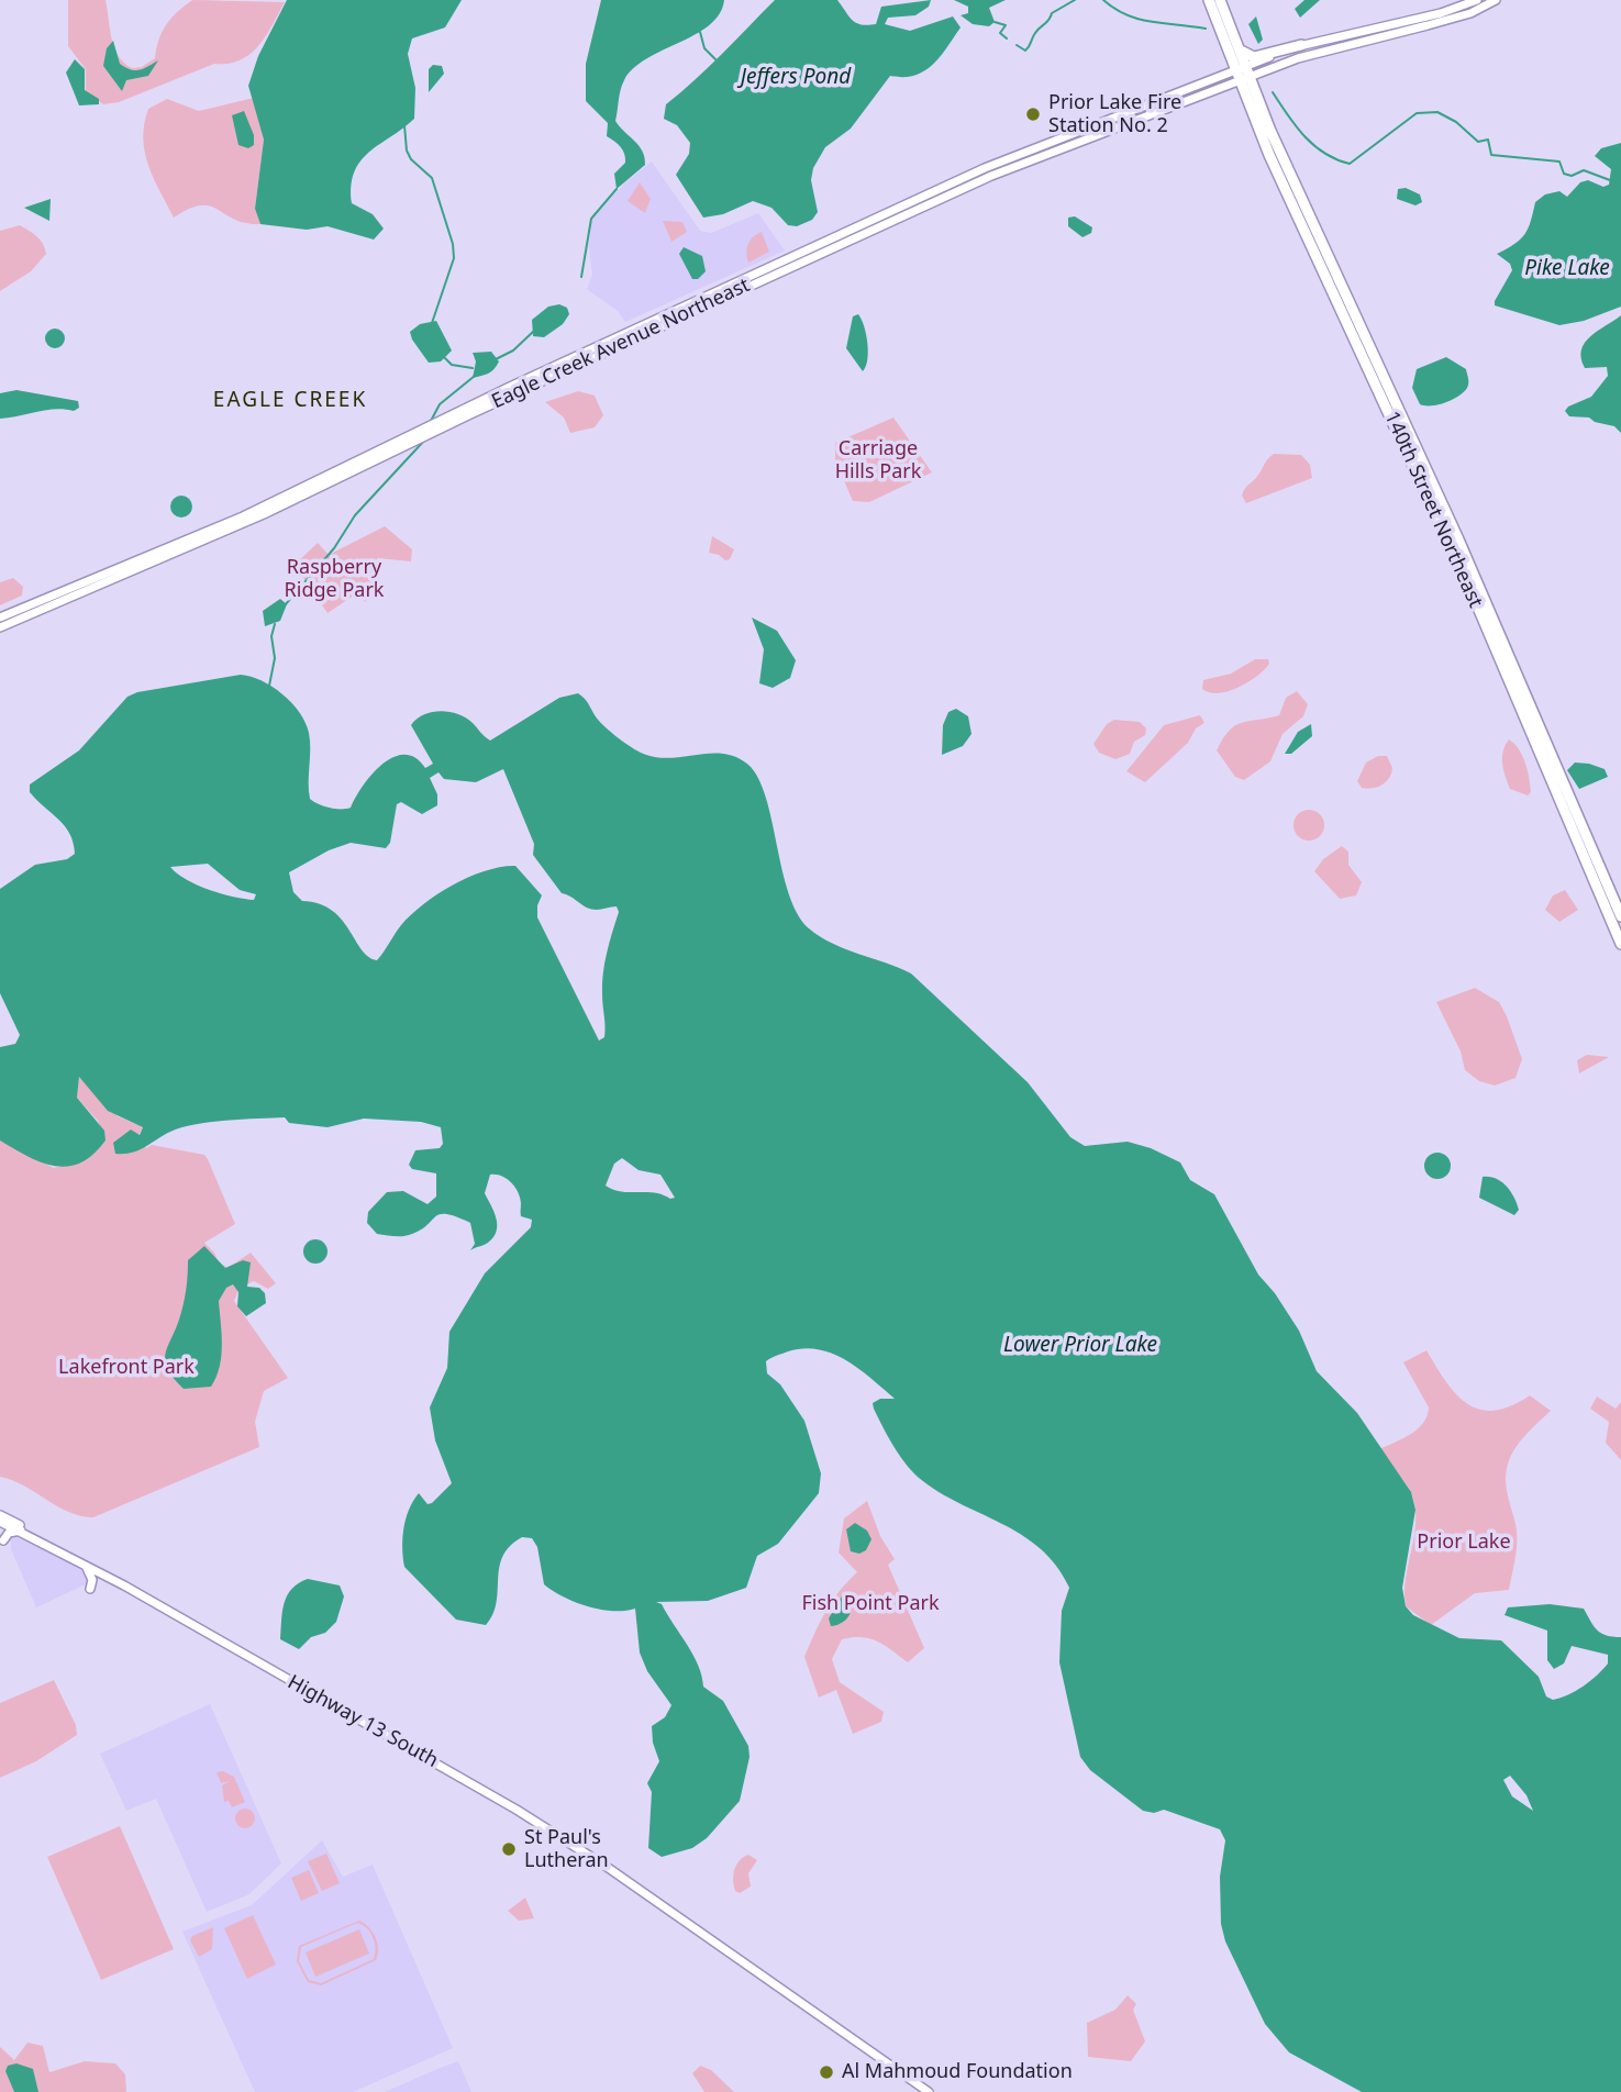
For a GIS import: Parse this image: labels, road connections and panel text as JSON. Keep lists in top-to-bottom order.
{
  "streets": {
    "highway": ["140th Street Northeast"],
    "main road": ["Eagle Creek Avenue Northeast", "Highway 13 South"]
  },
  "crossings": [
    ["Eagle Creek Avenue Northeast", "140th Street Northeast"]
  ],
  "districts": ["EAGLE CREEK"],
  "water": ["Jeffers Pond", "Pike Lake", "Lower Prior Lake"],
  "parks": [
    "Carriage Hills Park",
    "Raspberry Ridge Park",
    "Lakefront Park",
    "Prior Lake",
    "Fish Point Park"
  ],
  "places": ["Prior Lake Fire Station No. 2", "St Paul's Lutheran", "Al Mahmoud Foundation"]
}
